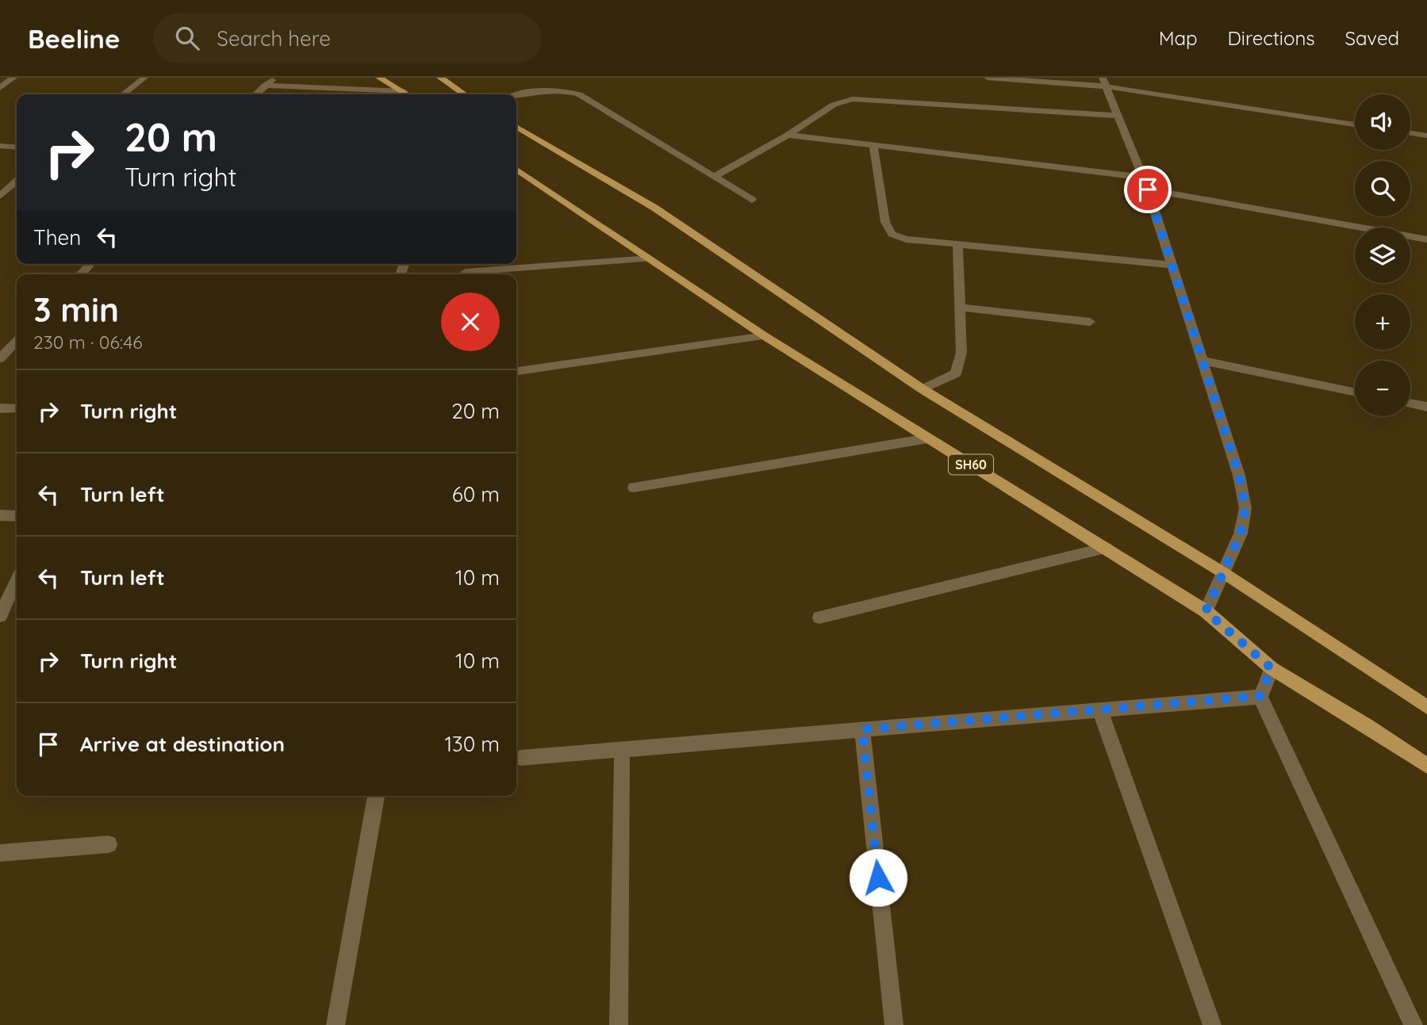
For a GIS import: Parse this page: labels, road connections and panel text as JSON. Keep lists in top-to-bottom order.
{
  "streets": {
    "main road": ["SH60"]
  },
  "page": {
    "header": "Beeline",
    "search": "Search here",
    "nav": ["Map", "Directions", "Saved"],
    "map_buttons": ["+", "−"],
    "turn": ["20 m", "Turn right"],
    "then": "Then",
    "heading": ["3 min", "230 m · 06:46"],
    "list": [
      {
        "name": "Turn right",
        "value": "20 m"
      },
      {
        "name": "Turn left",
        "value": "60 m"
      },
      {
        "name": "Turn left",
        "value": "10 m"
      },
      {
        "name": "Turn right",
        "value": "10 m"
      },
      {
        "name": "Arrive at destination",
        "value": "130 m"
      }
    ]
  }
}
